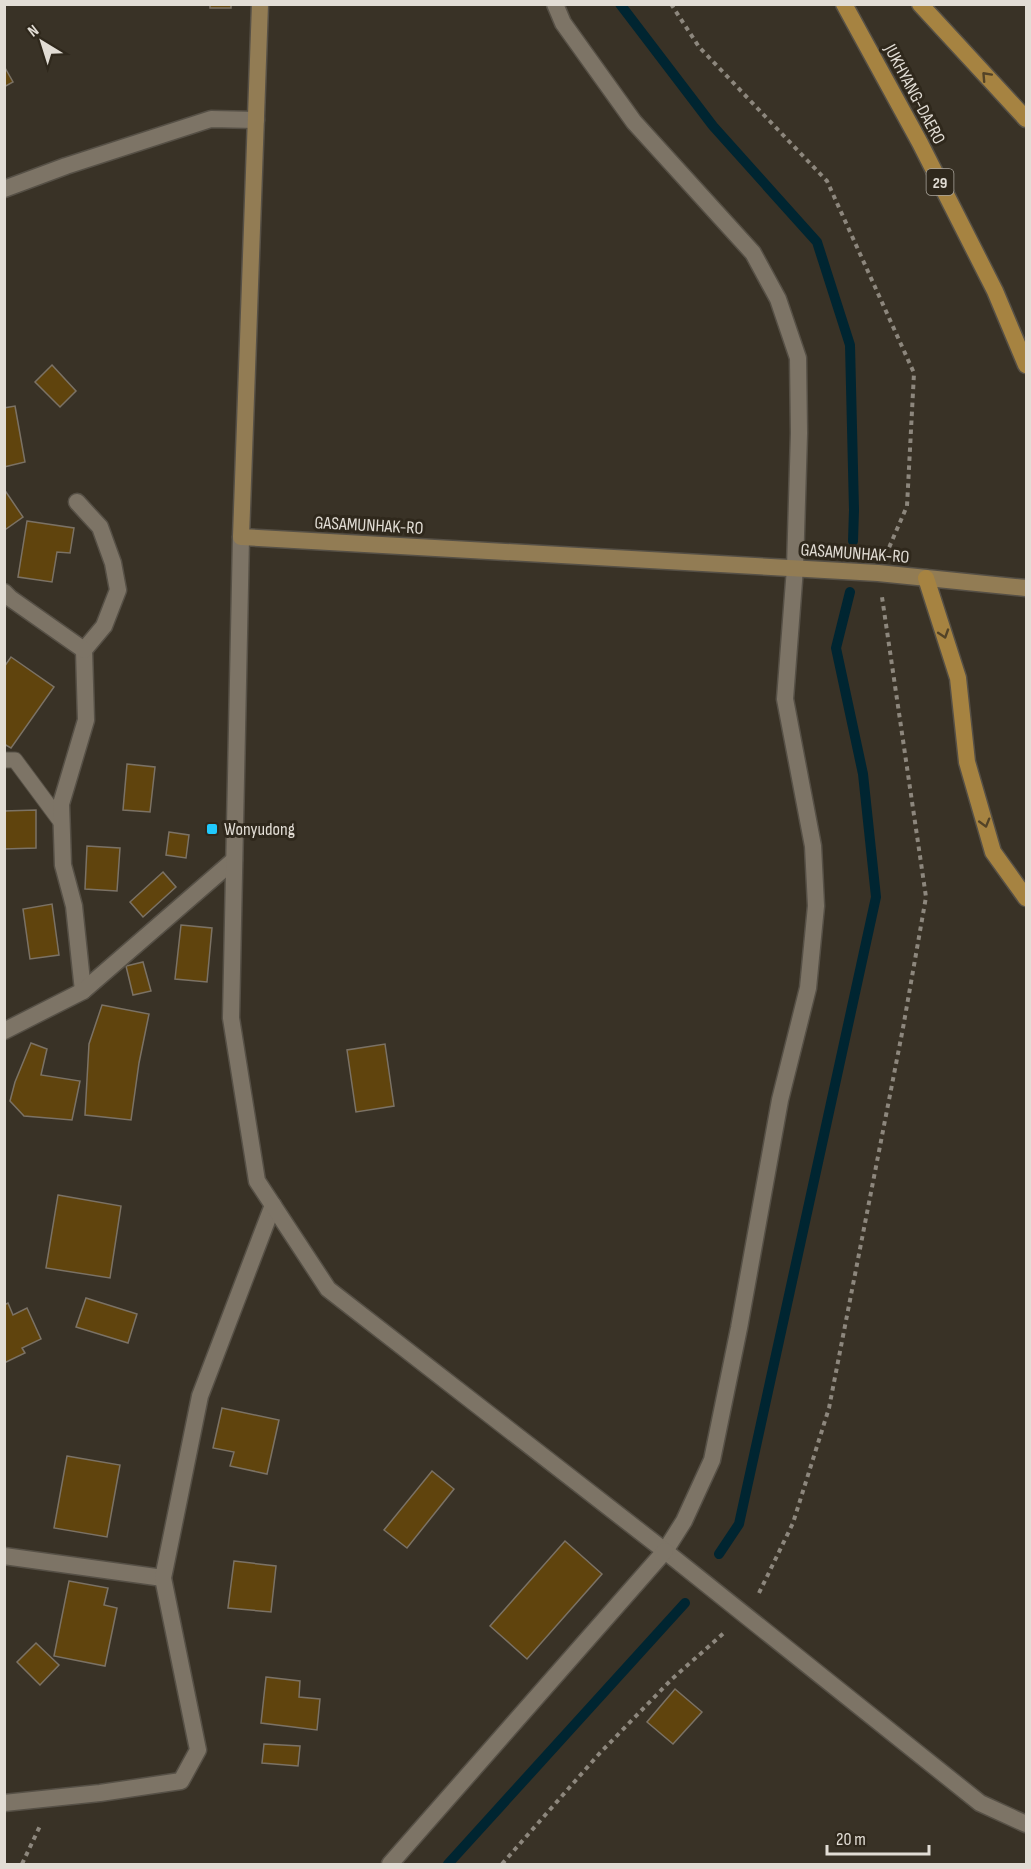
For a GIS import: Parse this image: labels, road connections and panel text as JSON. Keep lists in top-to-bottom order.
{
  "streets": {
    "main road": ["JUKHYANG-DAERO", "29", "GASAMUNHAK-RO"]
  },
  "places": {
    "transit": ["Wonyudong"]
  },
  "scale_bar": "20 m",
  "north": "top left"
}
